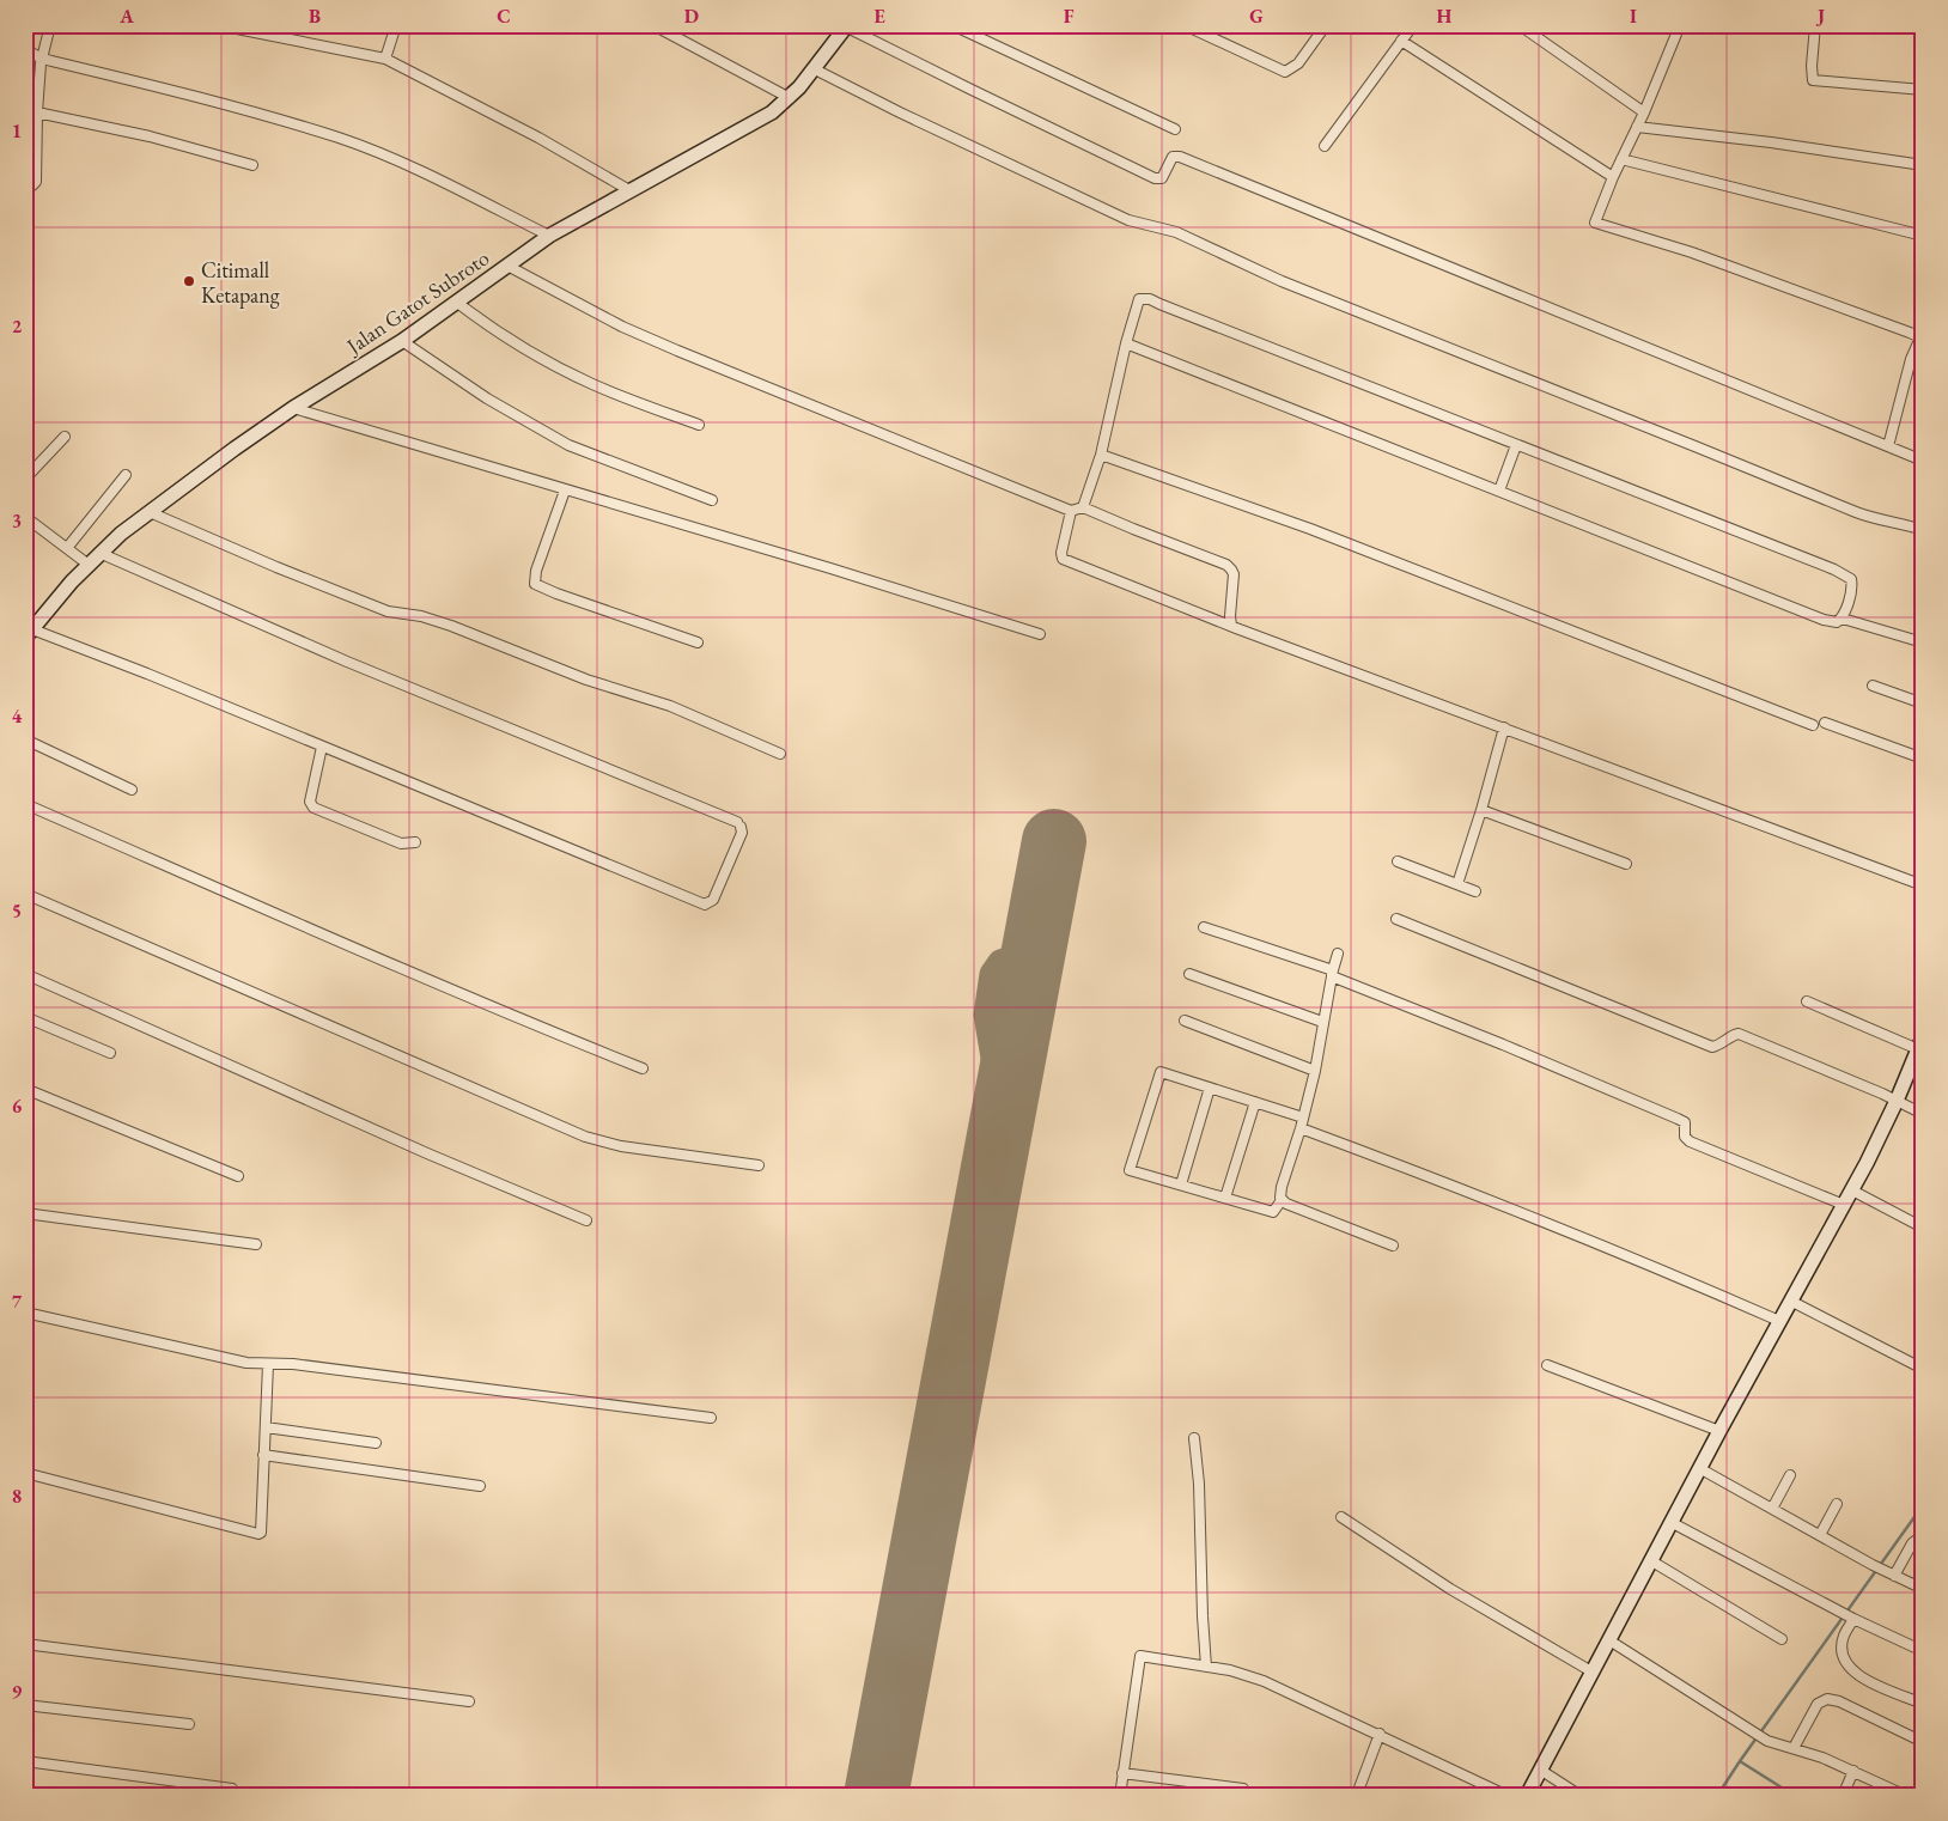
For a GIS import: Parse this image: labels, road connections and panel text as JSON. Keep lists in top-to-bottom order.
{
  "streets": {
    "street": ["Jalan Gatot Subroto"]
  },
  "places": ["Citimall Ketapang"],
  "grid": {
    "columns": [
      "A",
      "B",
      "C",
      "D",
      "E",
      "F",
      "G",
      "H",
      "I",
      "J"
    ],
    "rows": [
      "1",
      "2",
      "3",
      "4",
      "5",
      "6",
      "7",
      "8",
      "9"
    ]
  }
}
